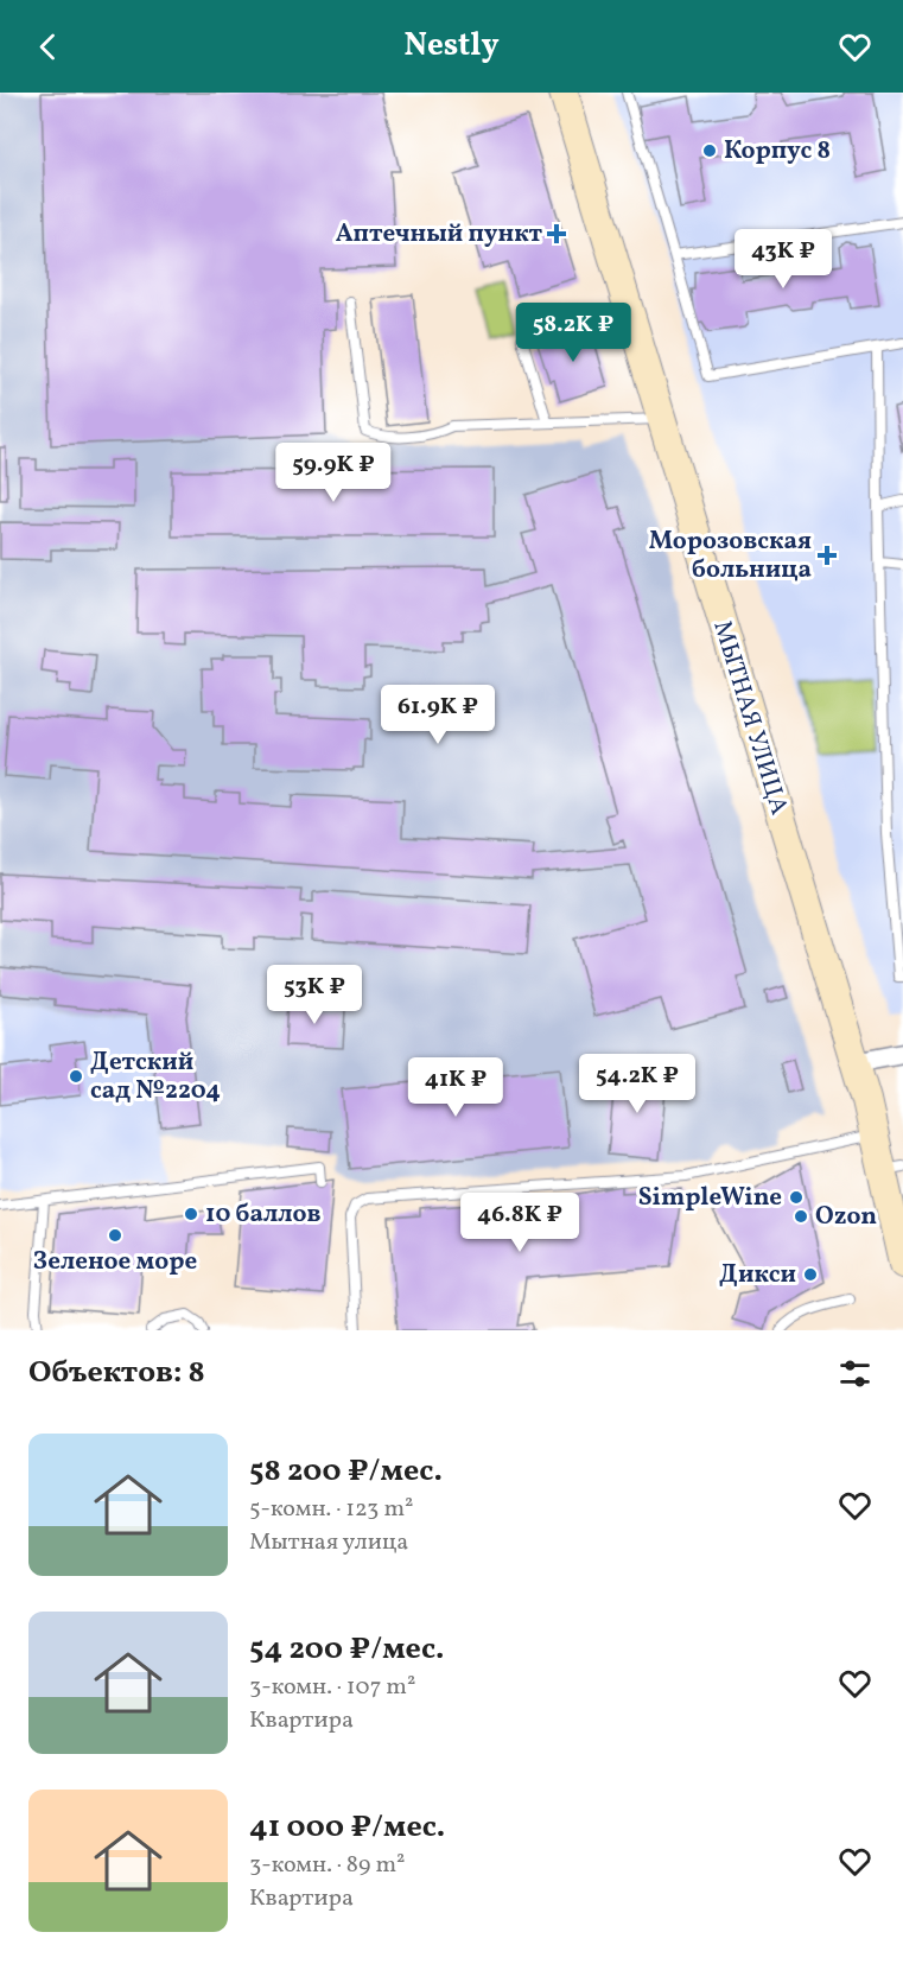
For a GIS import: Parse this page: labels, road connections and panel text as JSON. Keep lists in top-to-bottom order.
{
  "streets": {
    "main road": ["МЫТНАЯ УЛИЦА"]
  },
  "places": {
    "other": [
      "Корпус 8",
      "Детский сад №2204",
      "SimpleWine",
      "10 баллов",
      "Ozon",
      "Зеленое море",
      "Дикси"
    ],
    "health": ["Аптечный пункт", "Морозовская больница"]
  },
  "page": {
    "header": "Nestly",
    "price": [
      "43K ₽",
      "58.2K ₽",
      "59.9K ₽",
      "61.9K ₽",
      "53K ₽",
      "54.2K ₽",
      "41K ₽",
      "46.8K ₽"
    ],
    "heading": "Объектов: 8",
    "list": [
      {
        "name": "58 200 ₽/мес.",
        "note": "5-комн. · 123 m² · Мытная улица"
      },
      {
        "name": "54 200 ₽/мес.",
        "note": "3-комн. · 107 m² · Квартира"
      },
      {
        "name": "41 000 ₽/мес.",
        "note": "3-комн. · 89 m² · Квартира"
      }
    ]
  }
}
